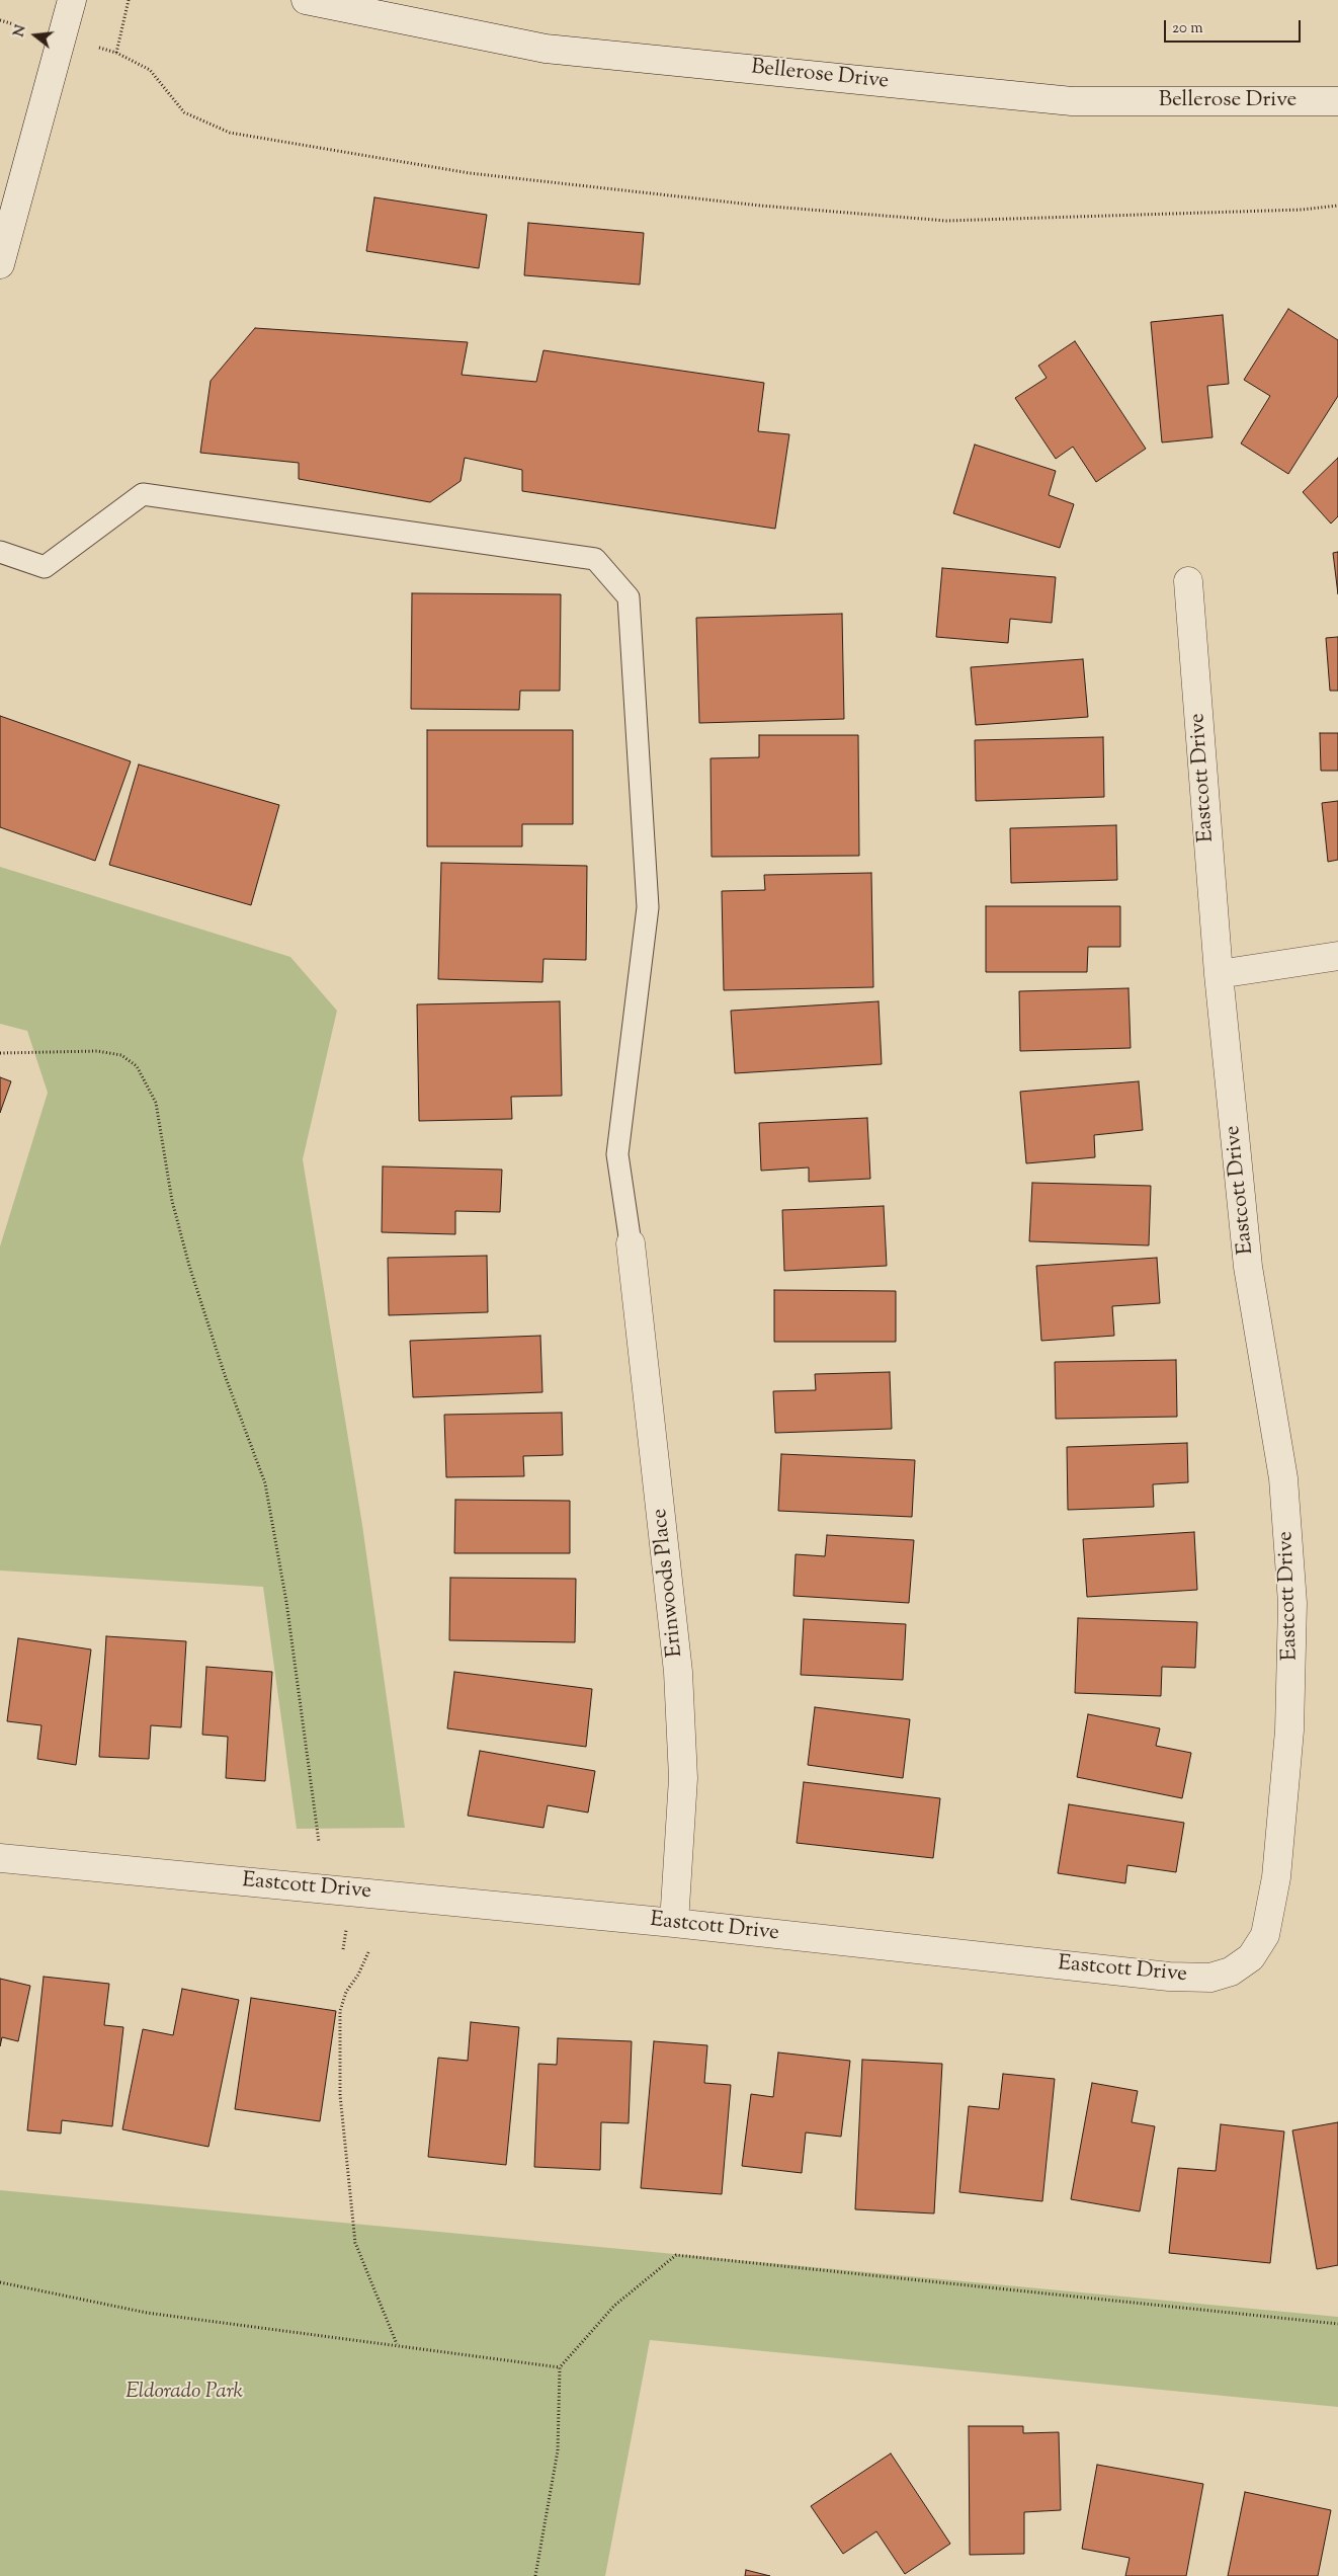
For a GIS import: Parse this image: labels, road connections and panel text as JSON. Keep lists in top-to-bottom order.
{
  "streets": {
    "street": ["Bellerose Drive", "Eastcott Drive", "Erinwoods Place"]
  },
  "crossings": [
    ["Eastcott Drive", "Erinwoods Place"]
  ],
  "parks": ["Eldorado Park"],
  "scale_bar": "20 m",
  "north": "left"
}
